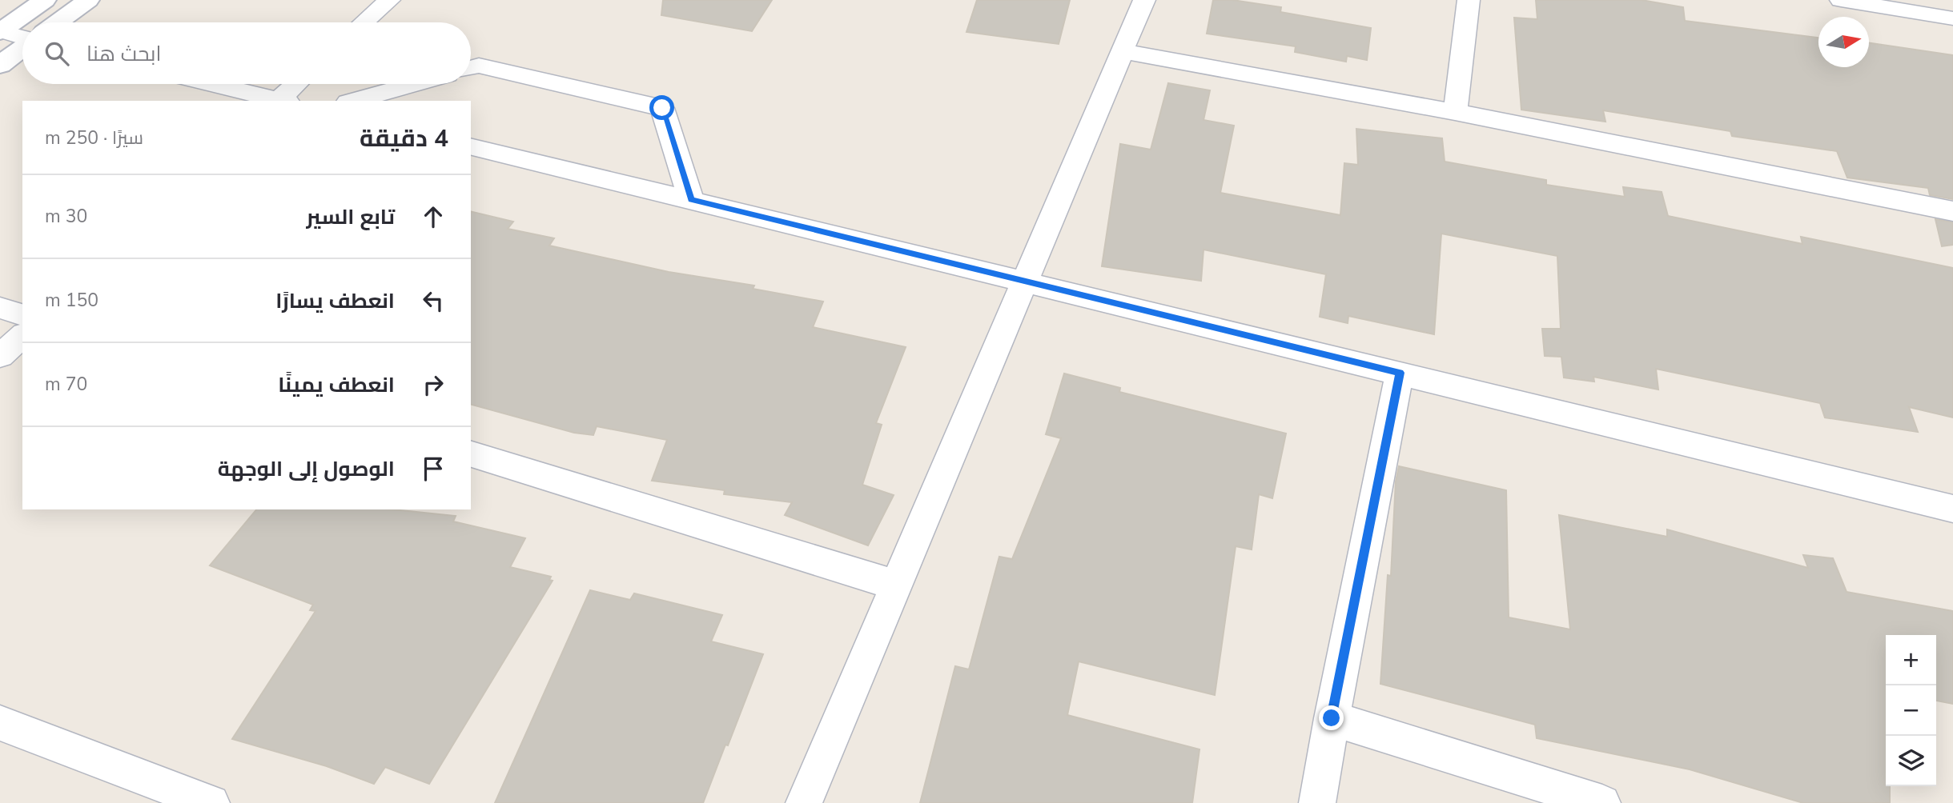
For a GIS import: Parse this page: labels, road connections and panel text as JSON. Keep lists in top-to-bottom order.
{
  "north": "right",
  "page": {
    "search": "ابحث هنا",
    "heading": ["4 دقيقة", "سيرًا · 250 m"],
    "list": [
      ["تابع السير", "30 m"],
      ["انعطف يسارًا", "150 m"],
      ["انعطف يمينًا", "70 m"],
      "الوصول إلى الوجهة"
    ],
    "map_buttons": ["+", "−"]
  }
}
